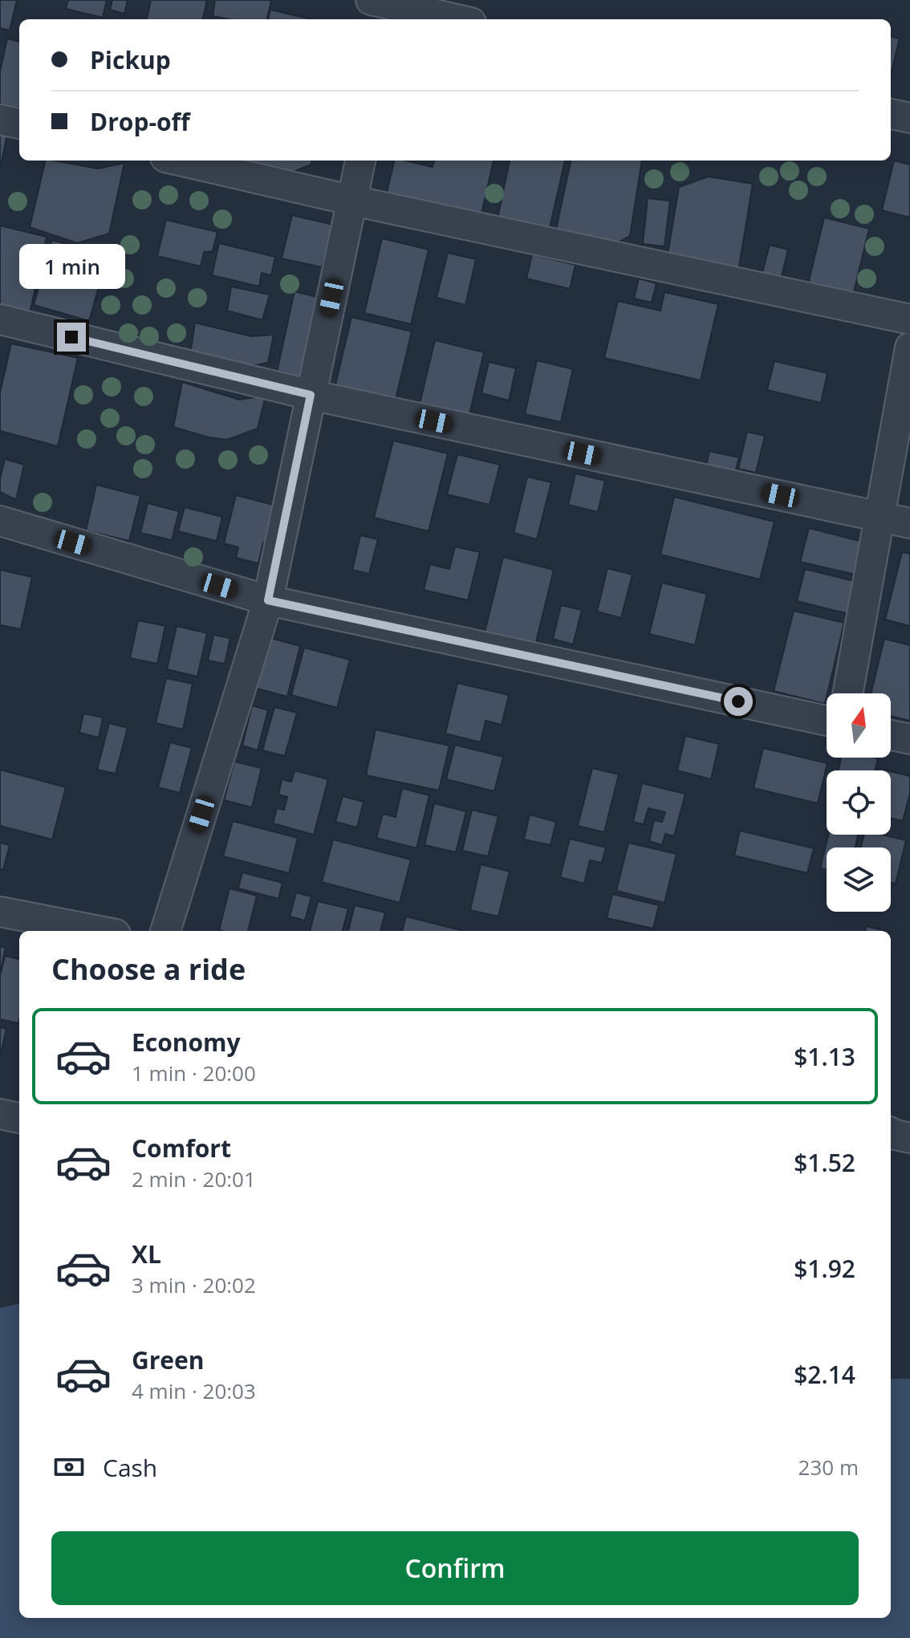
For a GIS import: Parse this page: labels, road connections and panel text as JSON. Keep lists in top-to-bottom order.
{
  "north": "top",
  "page": {
    "banner": ["Pickup", "Drop-off"],
    "bubble": "1 min",
    "heading": "Choose a ride",
    "list": [
      {
        "name": "Economy",
        "note": "1 min · 20:00",
        "value": "$1.13"
      },
      {
        "name": "Comfort",
        "note": "2 min · 20:01",
        "value": "$1.52"
      },
      {
        "name": "XL",
        "note": "3 min · 20:02",
        "value": "$1.92"
      },
      {
        "name": "Green",
        "note": "4 min · 20:03",
        "value": "$2.14"
      }
    ],
    "pay": ["Cash", "230 m"],
    "buttons": "Confirm"
  }
}
